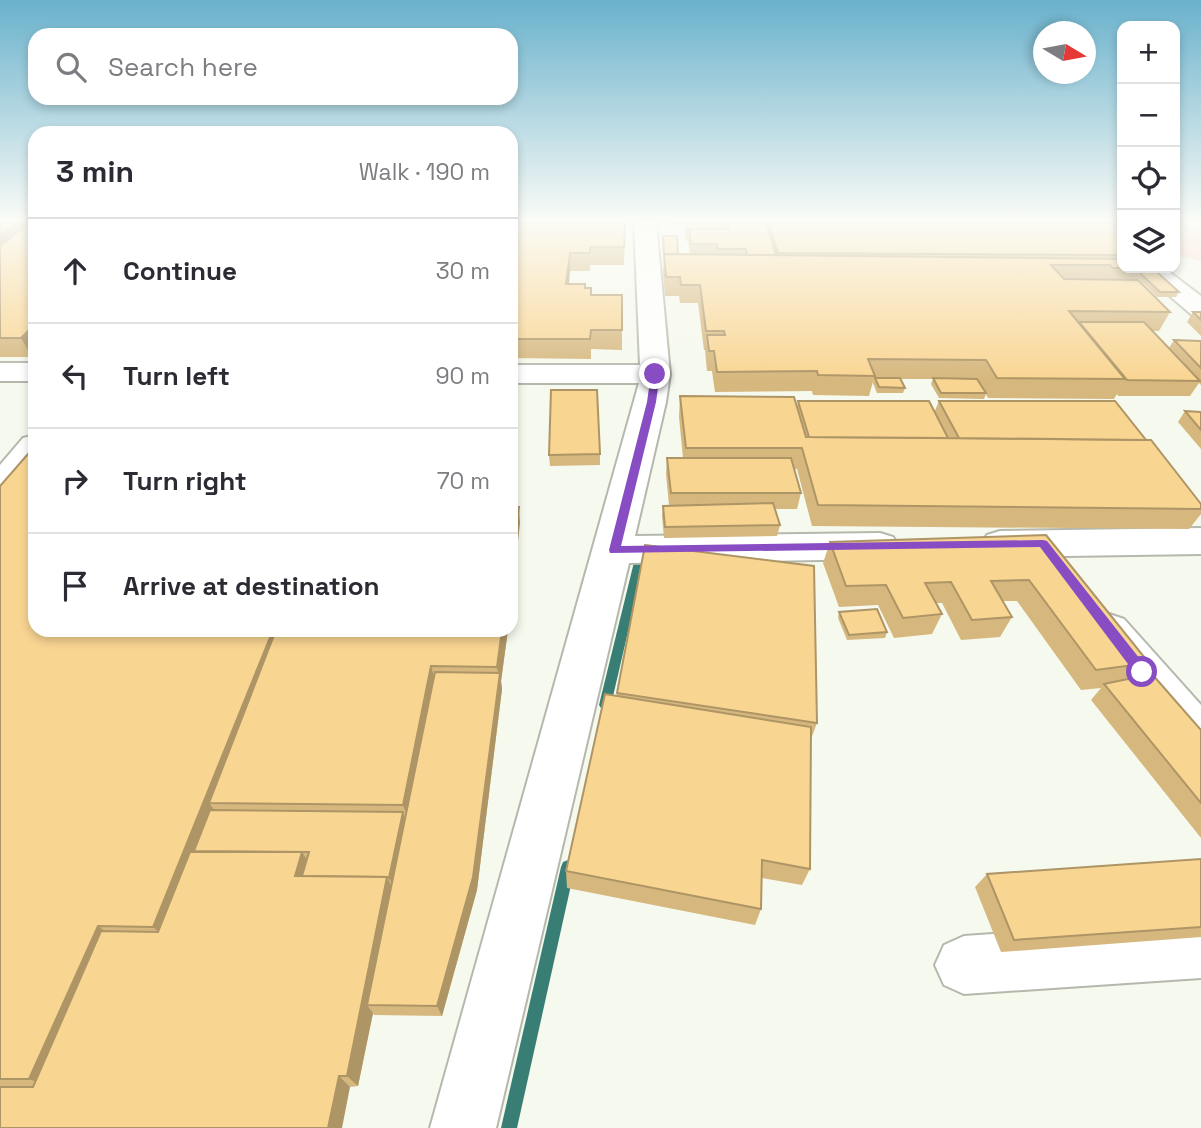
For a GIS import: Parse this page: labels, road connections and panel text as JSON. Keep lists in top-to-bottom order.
{
  "north": "right",
  "page": {
    "map_buttons": ["+", "−"],
    "search": "Search here",
    "heading": ["3 min", "Walk · 190 m"],
    "list": [
      ["Continue", "30 m"],
      ["Turn left", "90 m"],
      ["Turn right", "70 m"],
      "Arrive at destination"
    ]
  }
}
